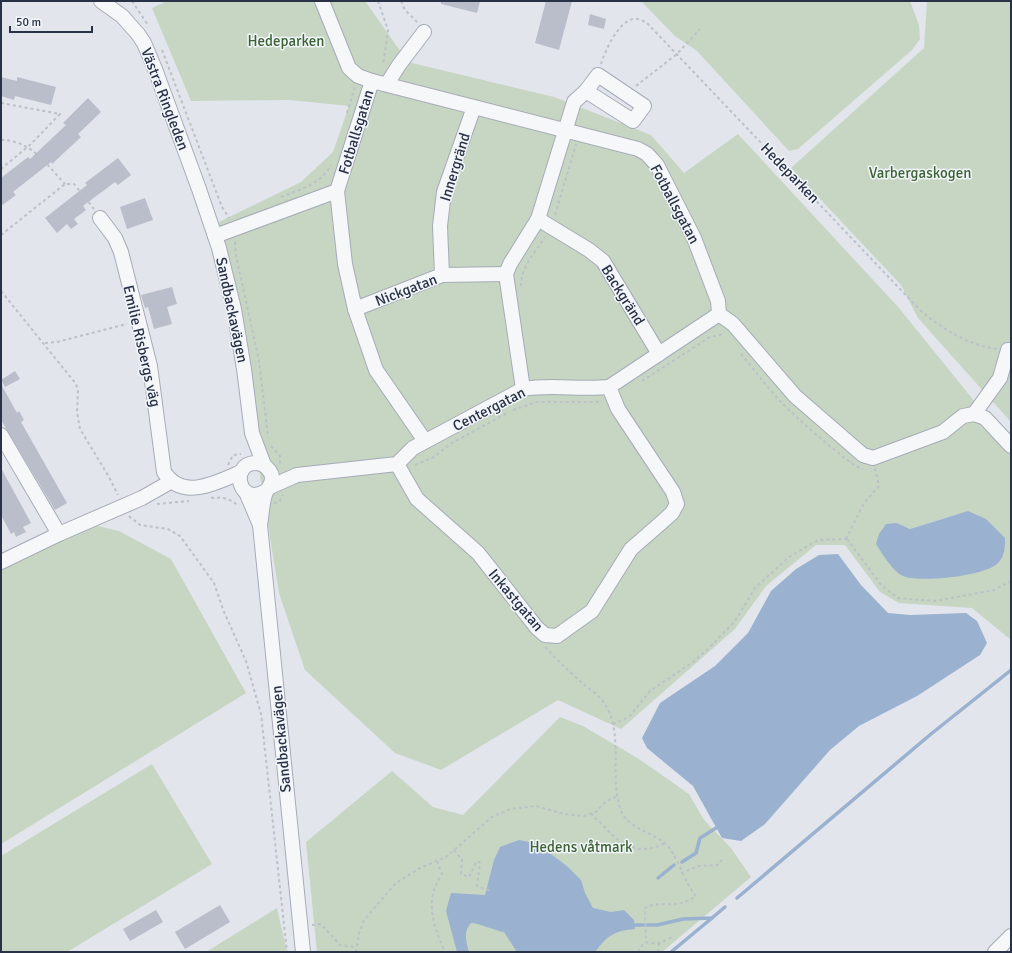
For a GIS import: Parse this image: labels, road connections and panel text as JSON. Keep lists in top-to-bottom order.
{
  "streets": {
    "street": [
      "Västra Ringleden",
      "Fotballsgatan",
      "Innergränd",
      "Nickgatan",
      "Backgränd",
      "Sandbackavägen",
      "Emilie Risbergs väg",
      "Centergatan",
      "Inkastgatan"
    ],
    "path": ["Hedeparken"]
  },
  "crossings": [
    ["Västra Ringleden", "Sandbackavägen"],
    ["Fotballsgatan", "Innergränd"],
    ["Fotballsgatan", "Sandbackavägen"],
    ["Innergränd", "Nickgatan"],
    ["Centergatan", "Inkastgatan"]
  ],
  "parks": ["Hedeparken", "Varbergaskogen", "Hedens våtmark"],
  "scale_bar": "50 m"
}
